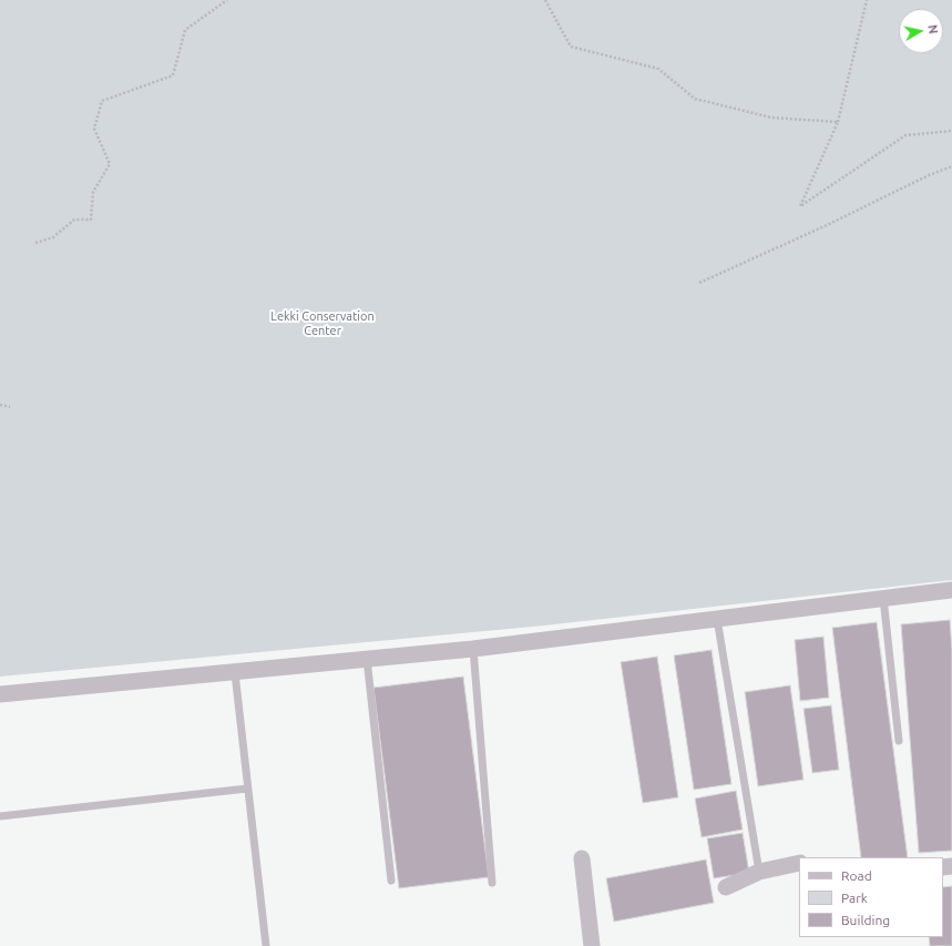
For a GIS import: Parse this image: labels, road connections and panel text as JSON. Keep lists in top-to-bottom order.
{
  "parks": ["Lekki Conservation Center"],
  "legend": ["Road", "Park", "Building"],
  "north": "right"
}
